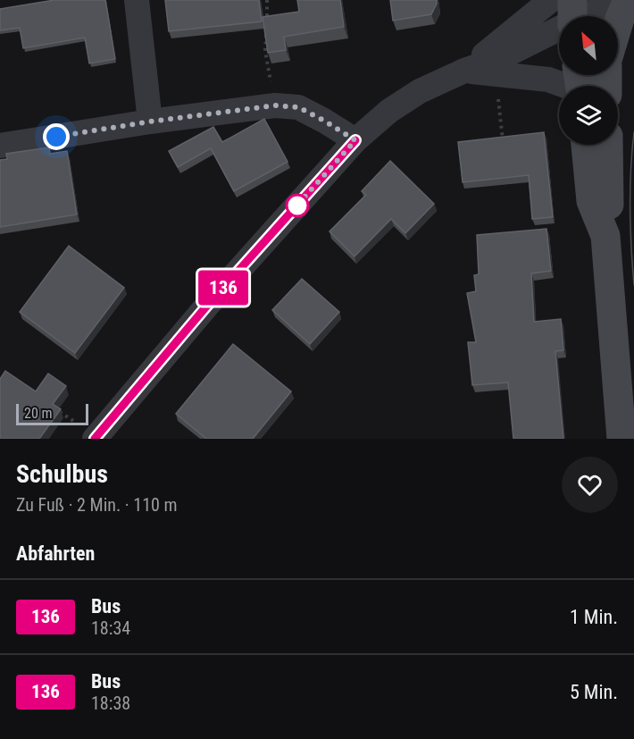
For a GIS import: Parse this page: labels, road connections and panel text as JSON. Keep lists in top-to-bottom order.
{
  "lines": ["bus line 136"],
  "scale_bar": "20 m",
  "north": "top left",
  "page": {
    "on_map": "136",
    "scale": "20 m",
    "heading": [
      ["Schulbus", "Zu Fuß · 2 Min. · 110 m"],
      "Abfahrten"
    ],
    "list": [
      {
        "mark": "136",
        "name": "Bus",
        "note": "18:34",
        "value": "1 Min."
      },
      {
        "mark": "136",
        "name": "Bus",
        "note": "18:38",
        "value": "5 Min."
      }
    ]
  }
}
